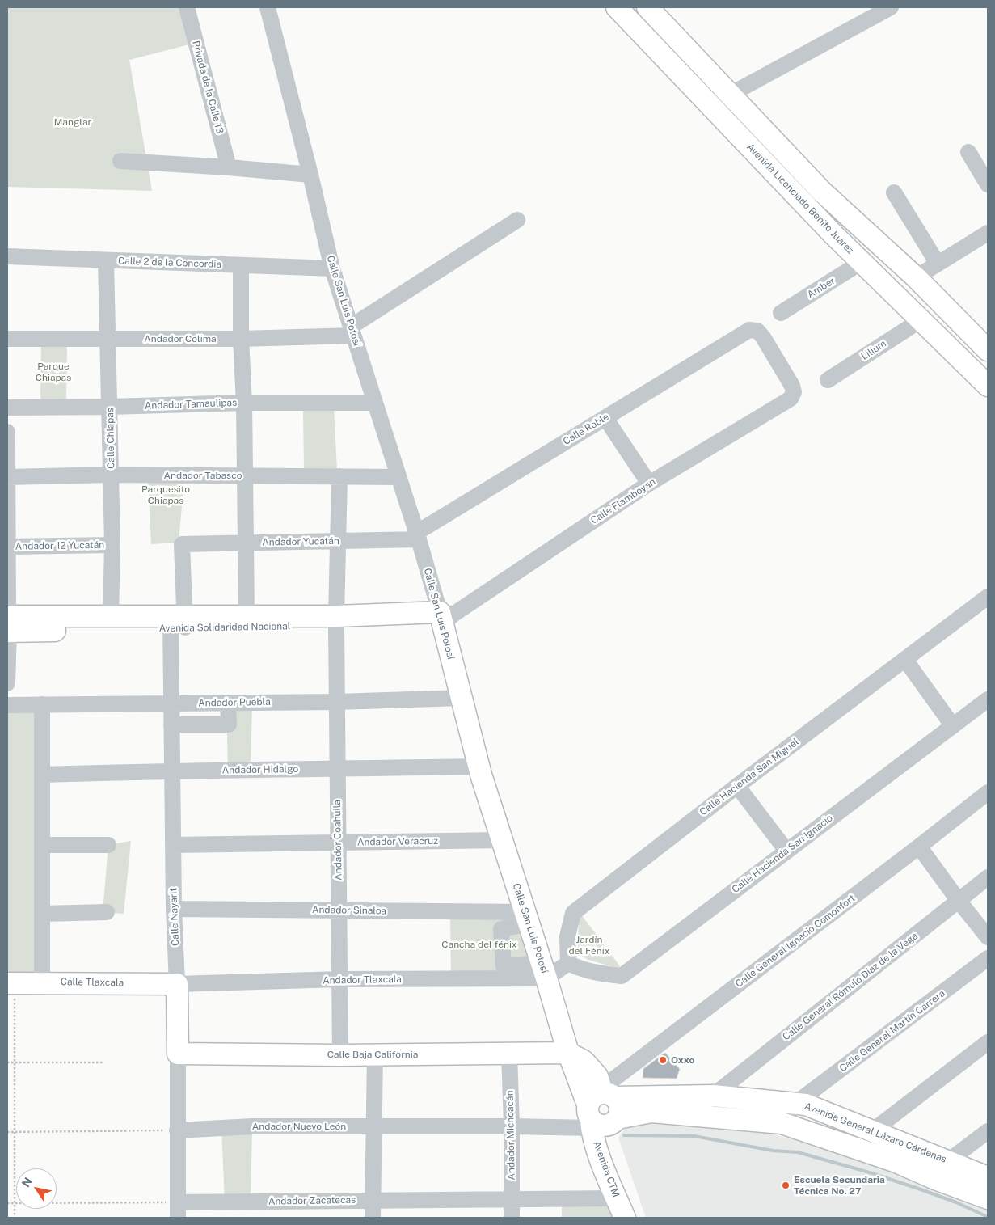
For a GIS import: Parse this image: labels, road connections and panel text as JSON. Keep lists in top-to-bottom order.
{
  "streets": {
    "main road": [
      "Avenida Licenciado Benito Juárez",
      "Calle San Luis Potosí",
      "Avenida Solidaridad Nacional",
      "Calle Nayarit",
      "Calle Tlaxcala",
      "Calle Baja California",
      "Avenida General Lázaro Cárdenas",
      "Avenida CTM"
    ],
    "street": [
      "Privada de la Calle 13",
      "Calle 2 de la Concordia",
      "Amber",
      "Andador Colima",
      "Lilium",
      "Andador Tamaulipas",
      "Calle Roble",
      "Calle Chiapas",
      "Andador Tabasco",
      "Calle Flamboyan",
      "Andador Yucatán",
      "Andador 12 Yucatán",
      "Andador Puebla",
      "Andador Hidalgo",
      "Calle Hacienda San Miguel",
      "Andador Coahuila",
      "Andador Veracruz",
      "Calle Hacienda San Ignacio",
      "Andador Sinaloa",
      "Calle General Ignacio Comonfort",
      "Andador Tlaxcala",
      "Calle General Rómulo Díaz de la Vega",
      "Calle General Martín Carrera",
      "Andador Nuevo León",
      "Andador Michoacán",
      "Andador Zacatecas"
    ]
  },
  "crossings": [
    ["Avenida Licenciado Benito Juárez", "Amber"],
    ["Avenida Licenciado Benito Juárez", "Lilium"],
    ["Calle 2 de la Concordia", "Calle San Luis Potosí"],
    ["Calle 2 de la Concordia", "Calle Chiapas"],
    ["Calle San Luis Potosí", "Andador Colima"],
    ["Calle San Luis Potosí", "Andador Tamaulipas"],
    ["Calle San Luis Potosí", "Calle Roble"],
    ["Calle San Luis Potosí", "Andador Tabasco"],
    ["Calle San Luis Potosí", "Calle Flamboyan"],
    ["Calle San Luis Potosí", "Andador Yucatán"],
    ["Calle San Luis Potosí", "Avenida Solidaridad Nacional"],
    ["Calle San Luis Potosí", "Andador Puebla"],
    ["Calle San Luis Potosí", "Andador Hidalgo"],
    ["Calle San Luis Potosí", "Andador Veracruz"],
    ["Calle San Luis Potosí", "Andador Sinaloa"],
    ["Calle San Luis Potosí", "Calle General Ignacio Comonfort"],
    ["Calle San Luis Potosí", "Andador Tlaxcala"],
    ["Calle San Luis Potosí", "Calle Baja California"],
    ["Calle San Luis Potosí", "Andador Nuevo León"],
    ["Calle San Luis Potosí", "Avenida General Lázaro Cárdenas"],
    ["Calle San Luis Potosí", "Avenida CTM"],
    ["Andador Colima", "Calle Chiapas"],
    ["Andador Tamaulipas", "Calle Chiapas"],
    ["Calle Roble", "Calle Flamboyan"],
    ["Calle Roble", "Andador Yucatán"],
    ["Calle Chiapas", "Andador Tabasco"],
    ["Calle Chiapas", "Andador 12 Yucatán"],
    ["Calle Chiapas", "Avenida Solidaridad Nacional"],
    ["Andador Tabasco", "Andador Coahuila"],
    ["Calle Flamboyan", "Avenida Solidaridad Nacional"],
    ["Andador Yucatán", "Andador Coahuila"],
    ["Andador Yucatán", "Calle Nayarit"],
    ["Avenida Solidaridad Nacional", "Andador Coahuila"],
    ["Avenida Solidaridad Nacional", "Calle Nayarit"],
    ["Andador Puebla", "Andador Coahuila"],
    ["Andador Puebla", "Calle Nayarit"],
    ["Andador Hidalgo", "Andador Coahuila"],
    ["Andador Hidalgo", "Calle Nayarit"],
    ["Calle Hacienda San Miguel", "Calle Hacienda San Ignacio"],
    ["Andador Coahuila", "Andador Veracruz"],
    ["Andador Coahuila", "Andador Sinaloa"],
    ["Andador Coahuila", "Andador Tlaxcala"],
    ["Andador Coahuila", "Calle Baja California"],
    ["Andador Veracruz", "Calle Nayarit"],
    ["Andador Sinaloa", "Calle Nayarit"],
    ["Calle Nayarit", "Andador Tlaxcala"],
    ["Calle Nayarit", "Calle Tlaxcala"],
    ["Calle Nayarit", "Calle Baja California"],
    ["Calle Nayarit", "Andador Nuevo León"],
    ["Calle Nayarit", "Andador Zacatecas"],
    ["Calle General Ignacio Comonfort", "Andador Nuevo León"],
    ["Calle General Ignacio Comonfort", "Avenida General Lázaro Cárdenas"],
    ["Calle General Ignacio Comonfort", "Avenida CTM"],
    ["Andador Tlaxcala", "Calle Tlaxcala"],
    ["Calle General Rómulo Díaz de la Vega", "Avenida General Lázaro Cárdenas"],
    ["Calle General Martín Carrera", "Avenida General Lázaro Cárdenas"],
    ["Calle Baja California", "Andador Michoacán"],
    ["Andador Nuevo León", "Avenida General Lázaro Cárdenas"],
    ["Andador Nuevo León", "Andador Michoacán"],
    ["Andador Nuevo León", "Avenida CTM"],
    ["Avenida General Lázaro Cárdenas", "Avenida CTM"],
    ["Andador Michoacán", "Andador Zacatecas"],
    ["Avenida CTM", "Andador Zacatecas"]
  ],
  "parks": [
    "Manglar",
    "Parque Chiapas",
    "Parquesito Chiapas",
    "Jardín del Fénix",
    "Cancha del fénix"
  ],
  "places": ["Oxxo", "Escuela Secundaria Técnica No. 27"],
  "north": "top left"
}
